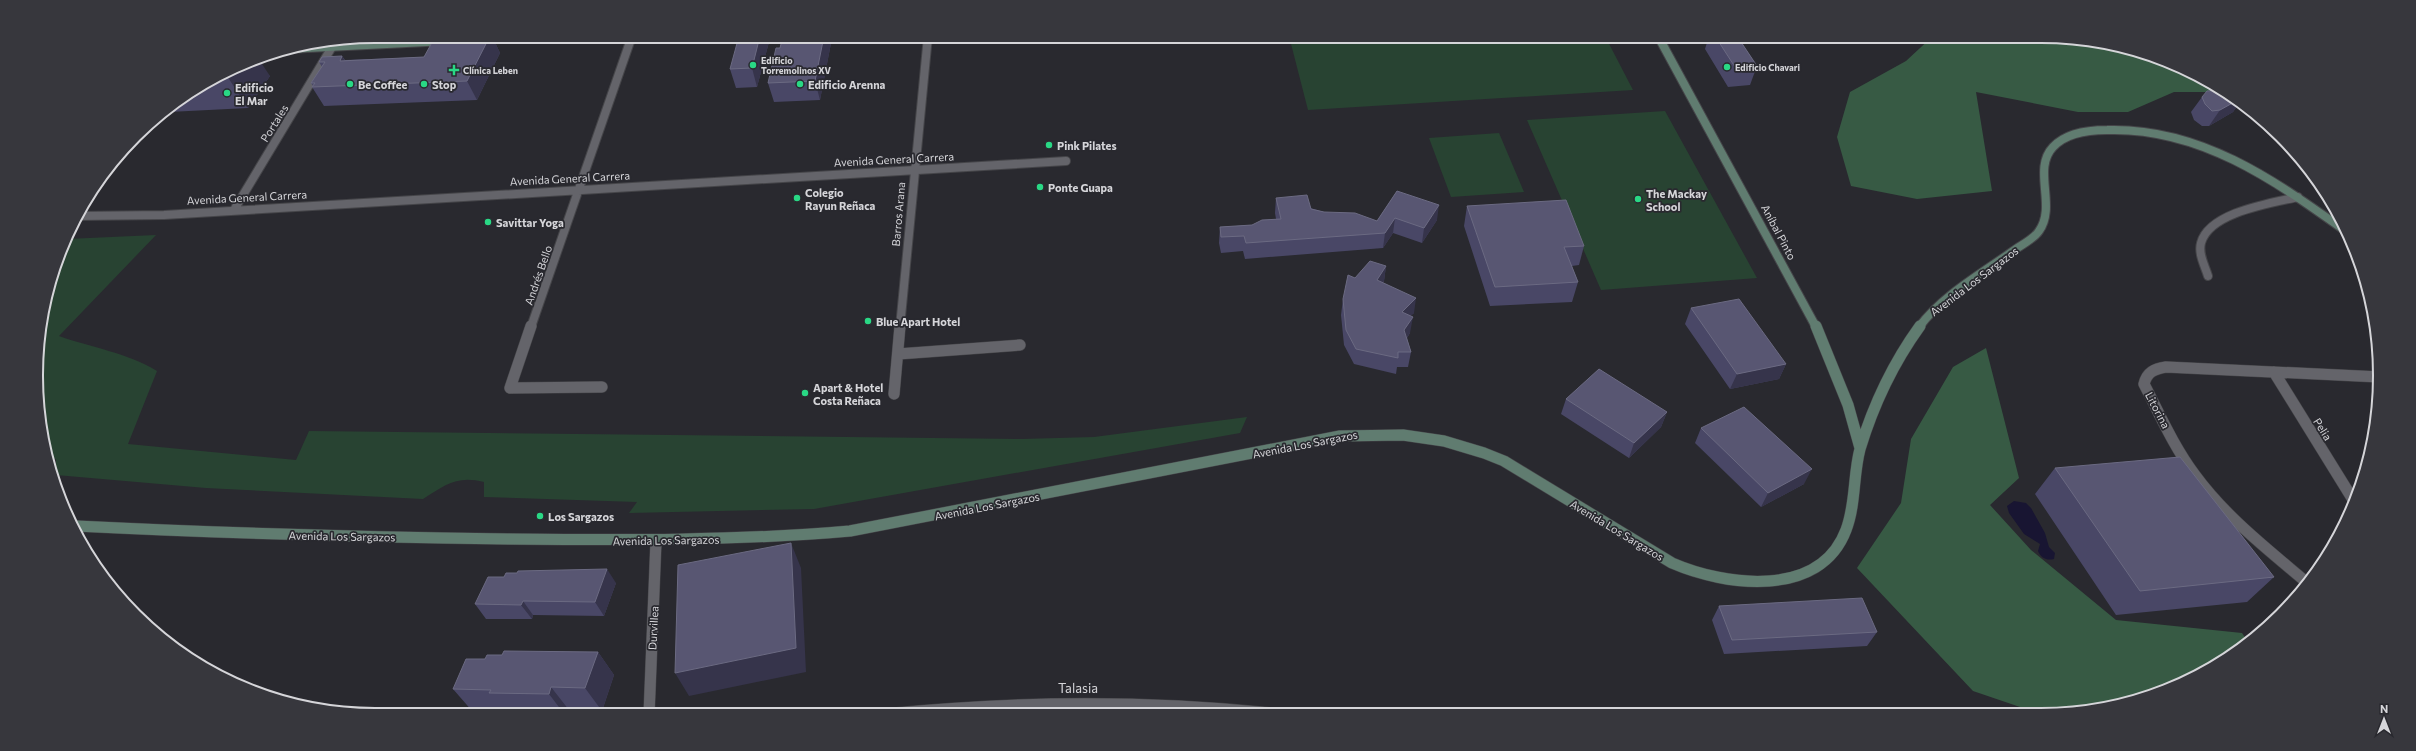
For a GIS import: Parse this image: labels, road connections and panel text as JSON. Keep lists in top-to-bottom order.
{
  "streets": {
    "street": [
      "Portales",
      "Avenida General Carrera",
      "Barros Arana",
      "Aníbal Pinto",
      "Andrés Bello",
      "Avenida Los Sargazos",
      "Litorina",
      "Pelia",
      "Durvillea",
      "Talasia"
    ]
  },
  "crossings": [
    ["Portales", "Avenida General Carrera"],
    ["Avenida General Carrera", "Barros Arana"],
    ["Avenida General Carrera", "Andrés Bello"],
    ["Aníbal Pinto", "Avenida Los Sargazos"],
    ["Avenida Los Sargazos", "Durvillea"],
    ["Litorina", "Pelia"]
  ],
  "places": {
    "other": [
      "Edificio Torremolinos XV",
      "Edificio Chavari",
      "Be Coffee",
      "Stop",
      "Edificio Arenna",
      "Edificio El Mar",
      "Pink Pilates",
      "Ponte Guapa",
      "Colegio Rayun Reñaca",
      "The Mackay School",
      "Savittar Yoga",
      "Blue Apart Hotel",
      "Apart & Hotel Costa Reñaca",
      "Los Sargazos"
    ],
    "health": ["Clínica Leben"]
  },
  "north": "top"
}
